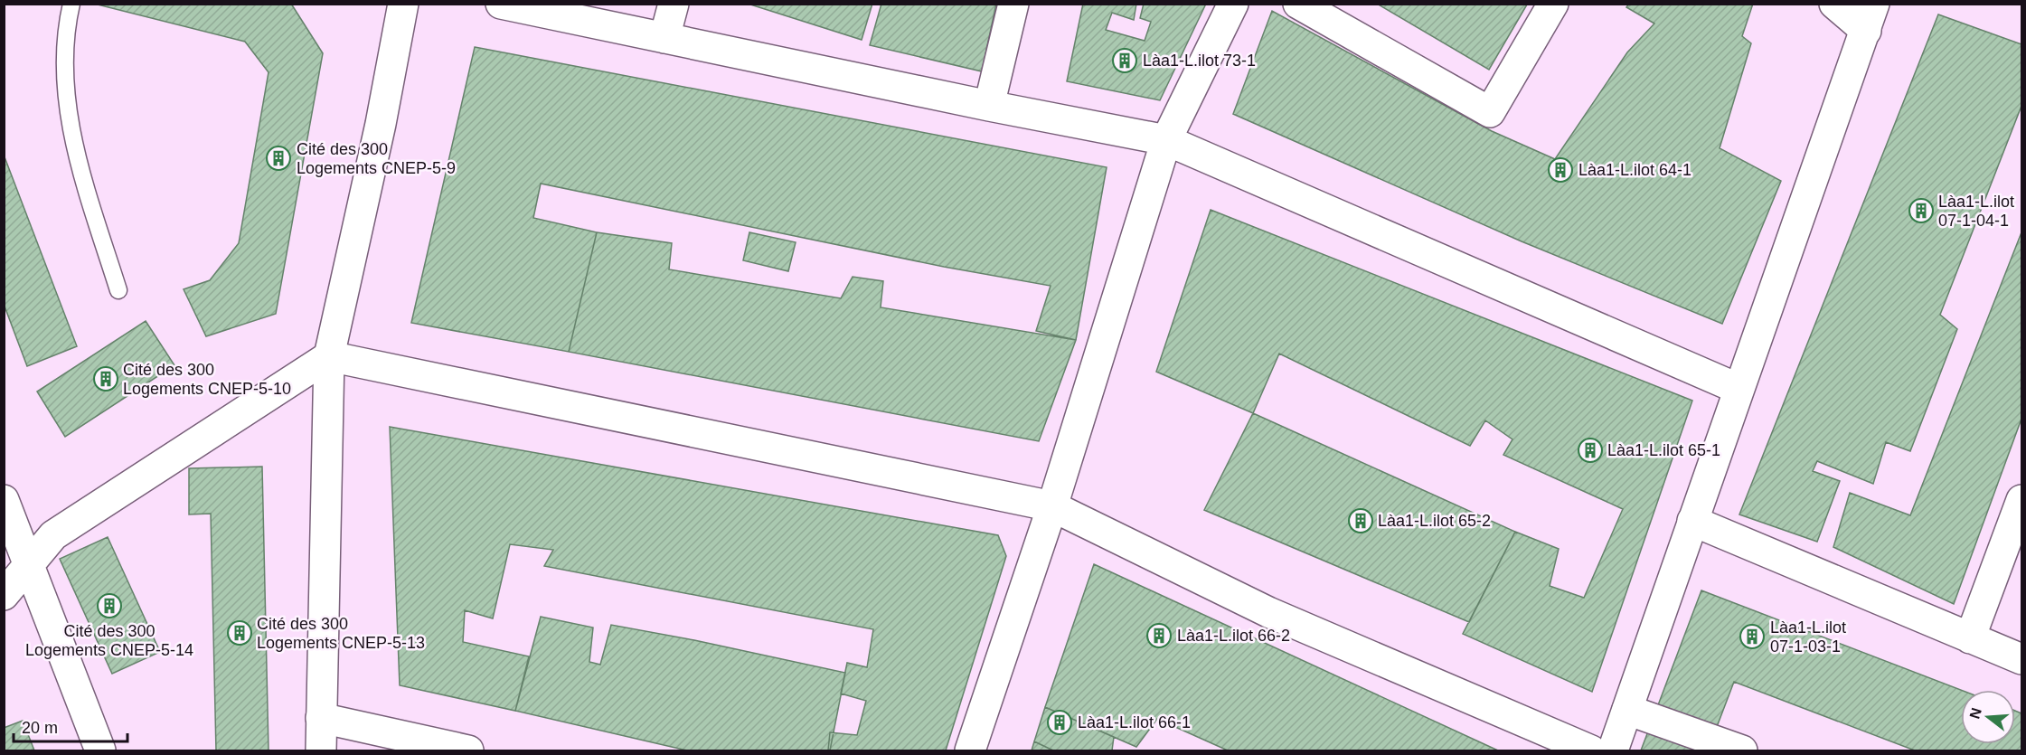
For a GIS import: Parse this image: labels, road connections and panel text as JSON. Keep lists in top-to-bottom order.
{
  "places": {
    "building": [
      "Làa1-L.ilot 73-1",
      "Cité des 300 Logements CNEP-5-9",
      "Làa1-L.ilot 64-1",
      "Làa1-L.ilot 07-1-04-1",
      "Cité des 300 Logements CNEP-5-10",
      "Làa1-L.ilot 65-1",
      "Làa1-L.ilot 65-2",
      "Cité des 300 Logements CNEP-5-14",
      "Cité des 300 Logements CNEP-5-13",
      "Làa1-L.ilot 66-2",
      "Làa1-L.ilot 07-1-03-1",
      "Làa1-L.ilot 66-1"
    ]
  },
  "scale_bar": "20 m",
  "north": "left"
}
